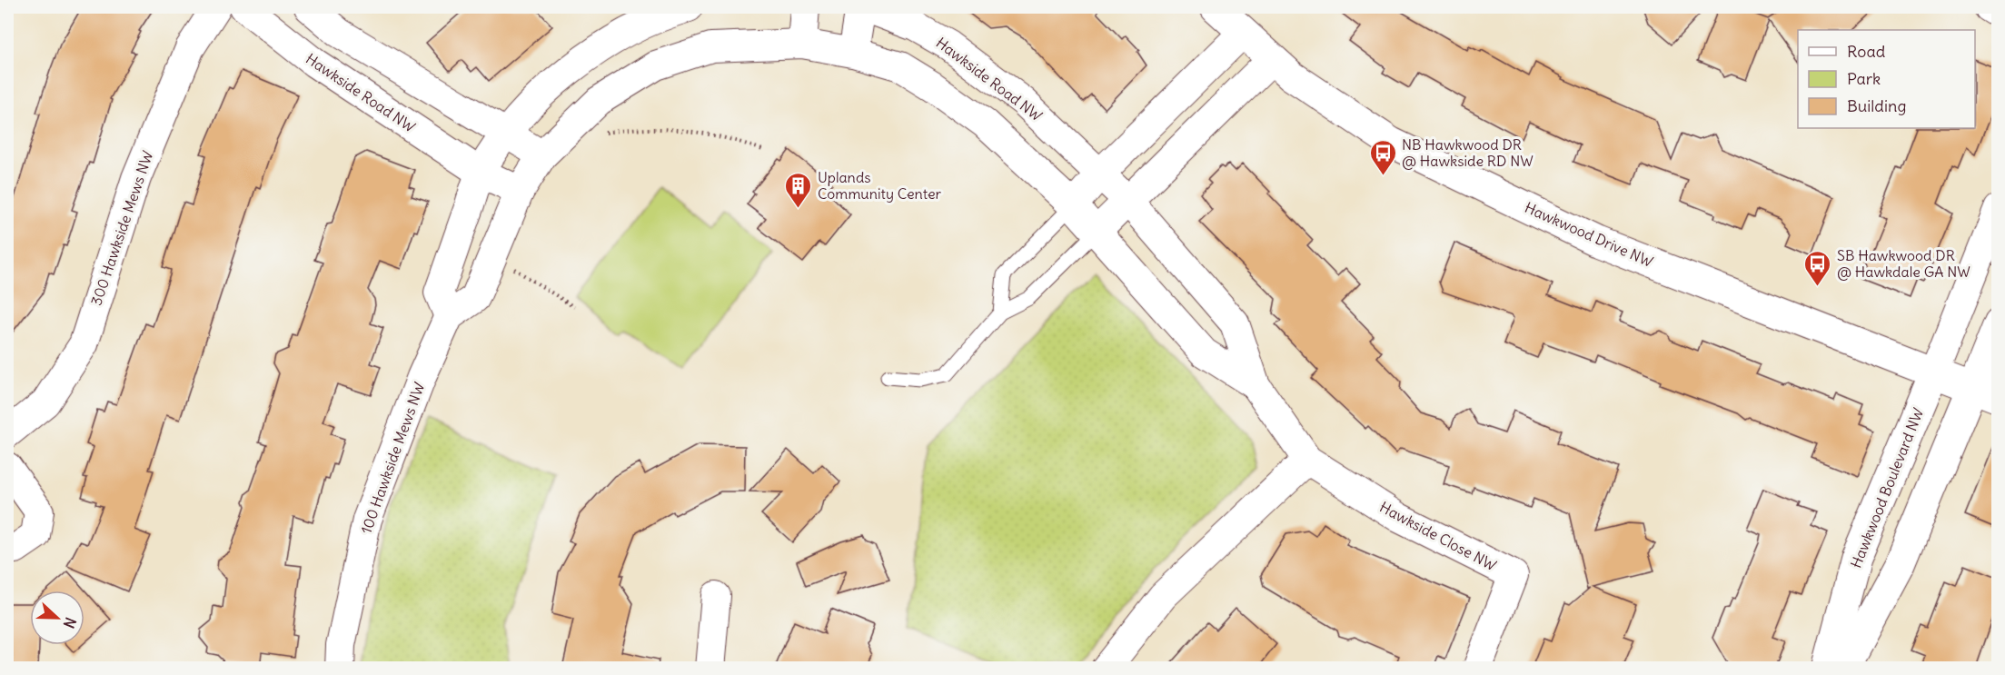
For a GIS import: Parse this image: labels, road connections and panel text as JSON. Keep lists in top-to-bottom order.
{
  "streets": {
    "street": [
      "Hawkside Road NW",
      "300 Hawkside Mews NW",
      "Hawkwood Drive NW",
      "100 Hawkside Mews NW",
      "Hawkwood Boulevard NW",
      "Hawkside Close NW"
    ]
  },
  "crossings": [
    ["Hawkside Road NW", "Hawkside Close NW"],
    ["Hawkwood Drive NW", "Hawkwood Boulevard NW"]
  ],
  "places": {
    "bus stop": ["NB Hawkwood DR @ Hawkside RD NW", "SB Hawkwood DR @ Hawkdale GA NW"],
    "building": ["Uplands Community Center"]
  },
  "legend": ["Road", "Park", "Building"],
  "north": "right"
}
